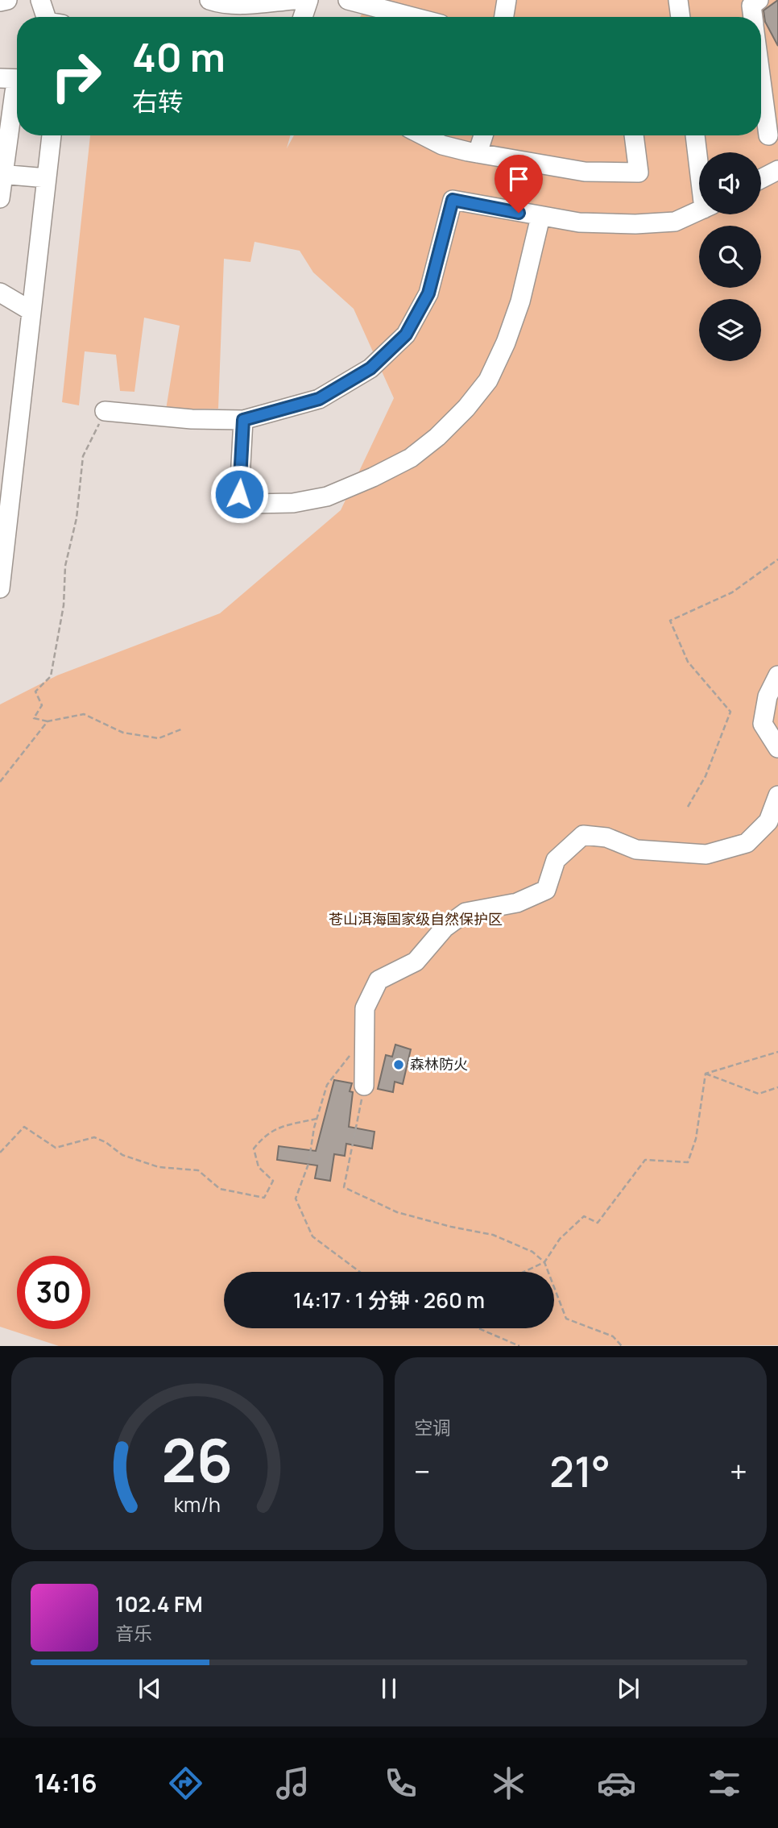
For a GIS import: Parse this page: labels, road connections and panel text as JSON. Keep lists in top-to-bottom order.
{
  "parks": ["苍山洱海国家级自然保护区"],
  "places": ["森林防火"],
  "page": {
    "turn": ["40 m", "右转"],
    "limit": "30",
    "trip": "14:17 · 1 分钟 · 260 m",
    "tile": "空调",
    "heat": ["−", "21°", "+"],
    "song": ["102.4 FM", "音乐"],
    "tabs": "14:16",
    "gauge": ["26", "km/h"]
  }
}
